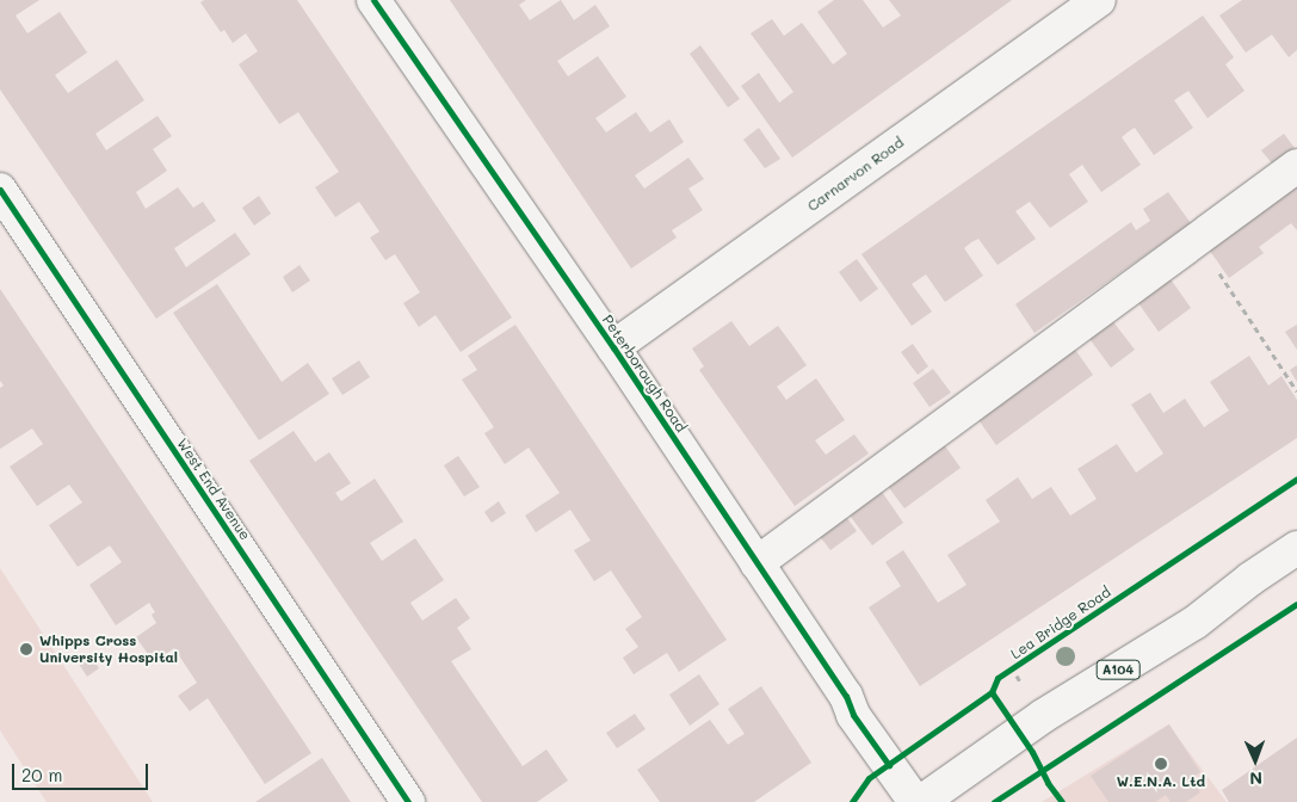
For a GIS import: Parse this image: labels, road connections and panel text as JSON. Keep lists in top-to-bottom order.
{
  "streets": {
    "street": [
      "Carnarvon Road",
      "Peterborough Road",
      "West End Avenue",
      "A104"
    ],
    "cycle path": ["Lea Bridge Road"]
  },
  "crossings": [
    ["Carnarvon Road", "Peterborough Road"]
  ],
  "places": ["Whipps Cross University Hospital", "W.E.N.A. Ltd"],
  "scale_bar": "20 m",
  "north": "bottom"
}
